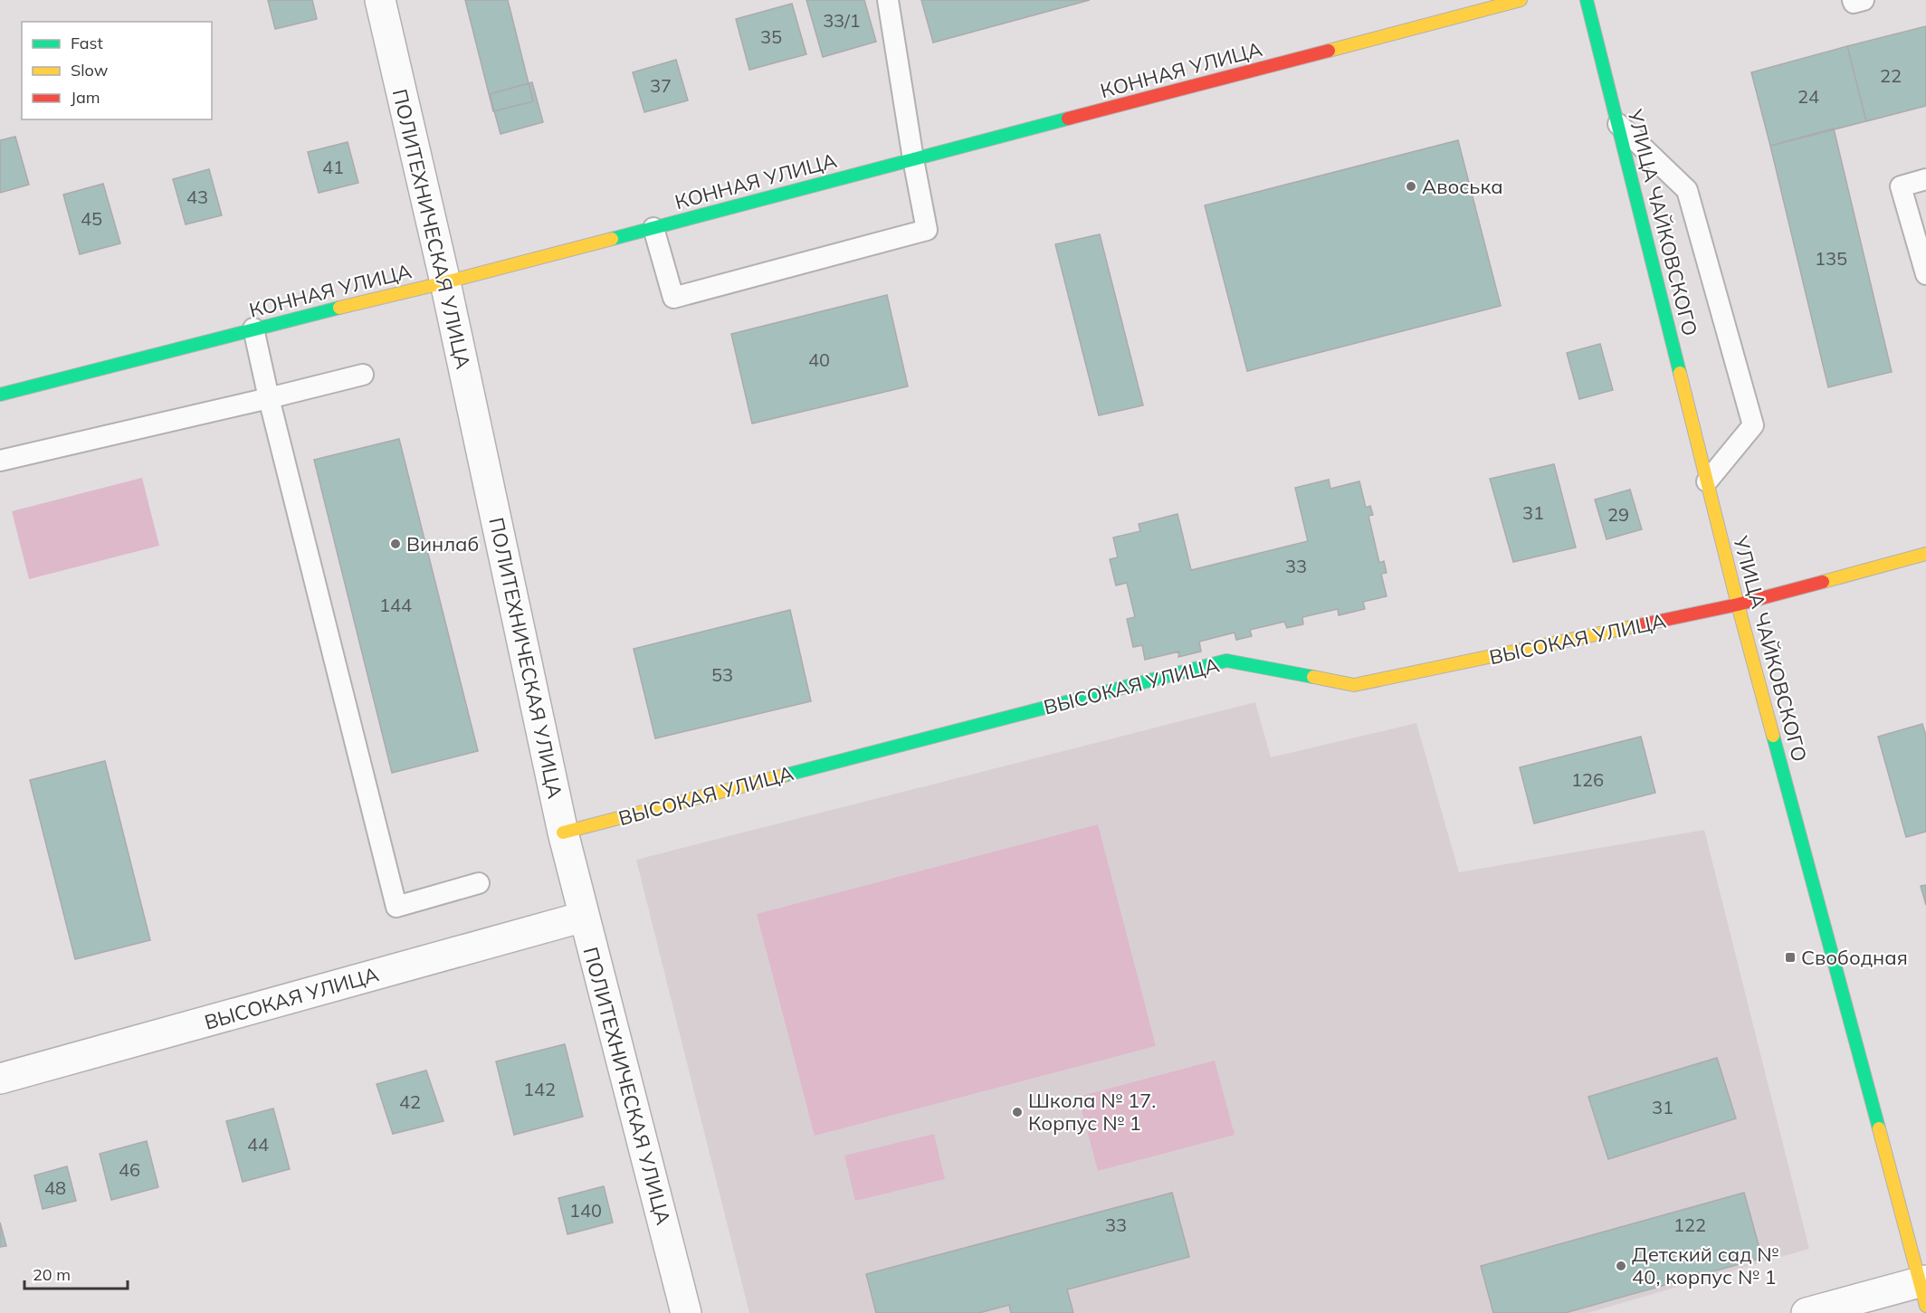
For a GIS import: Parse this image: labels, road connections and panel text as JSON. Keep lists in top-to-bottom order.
{
  "streets": {
    "main road": ["КОННАЯ УЛИЦА", "УЛИЦА ЧАЙКОВСКОГО", "ВЫСОКАЯ УЛИЦА"],
    "street": ["ПОЛИТЕХНИЧЕСКАЯ УЛИЦА"]
  },
  "crossings": [
    ["КОННАЯ УЛИЦА", "ПОЛИТЕХНИЧЕСКАЯ УЛИЦА"],
    ["УЛИЦА ЧАЙКОВСКОГО", "ВЫСОКАЯ УЛИЦА"],
    ["ПОЛИТЕХНИЧЕСКАЯ УЛИЦА", "ВЫСОКАЯ УЛИЦА"]
  ],
  "places": {
    "other": [
      "Авоська",
      "Винлаб",
      "Школа № 17. Корпус № 1",
      "Детский сад № 40, корпус № 1"
    ],
    "transit": ["Свободная"]
  },
  "house_numbers": [
    "33/1",
    "35",
    "22",
    "37",
    "24",
    "41",
    "43",
    "45",
    "135",
    "40",
    "31",
    "29",
    "33",
    "144",
    "53",
    "126",
    "142",
    "42",
    "31",
    "44",
    "46",
    "48",
    "140",
    "33",
    "122"
  ],
  "legend": ["Fast", "Slow", "Jam"],
  "scale_bar": "20 m"
}
